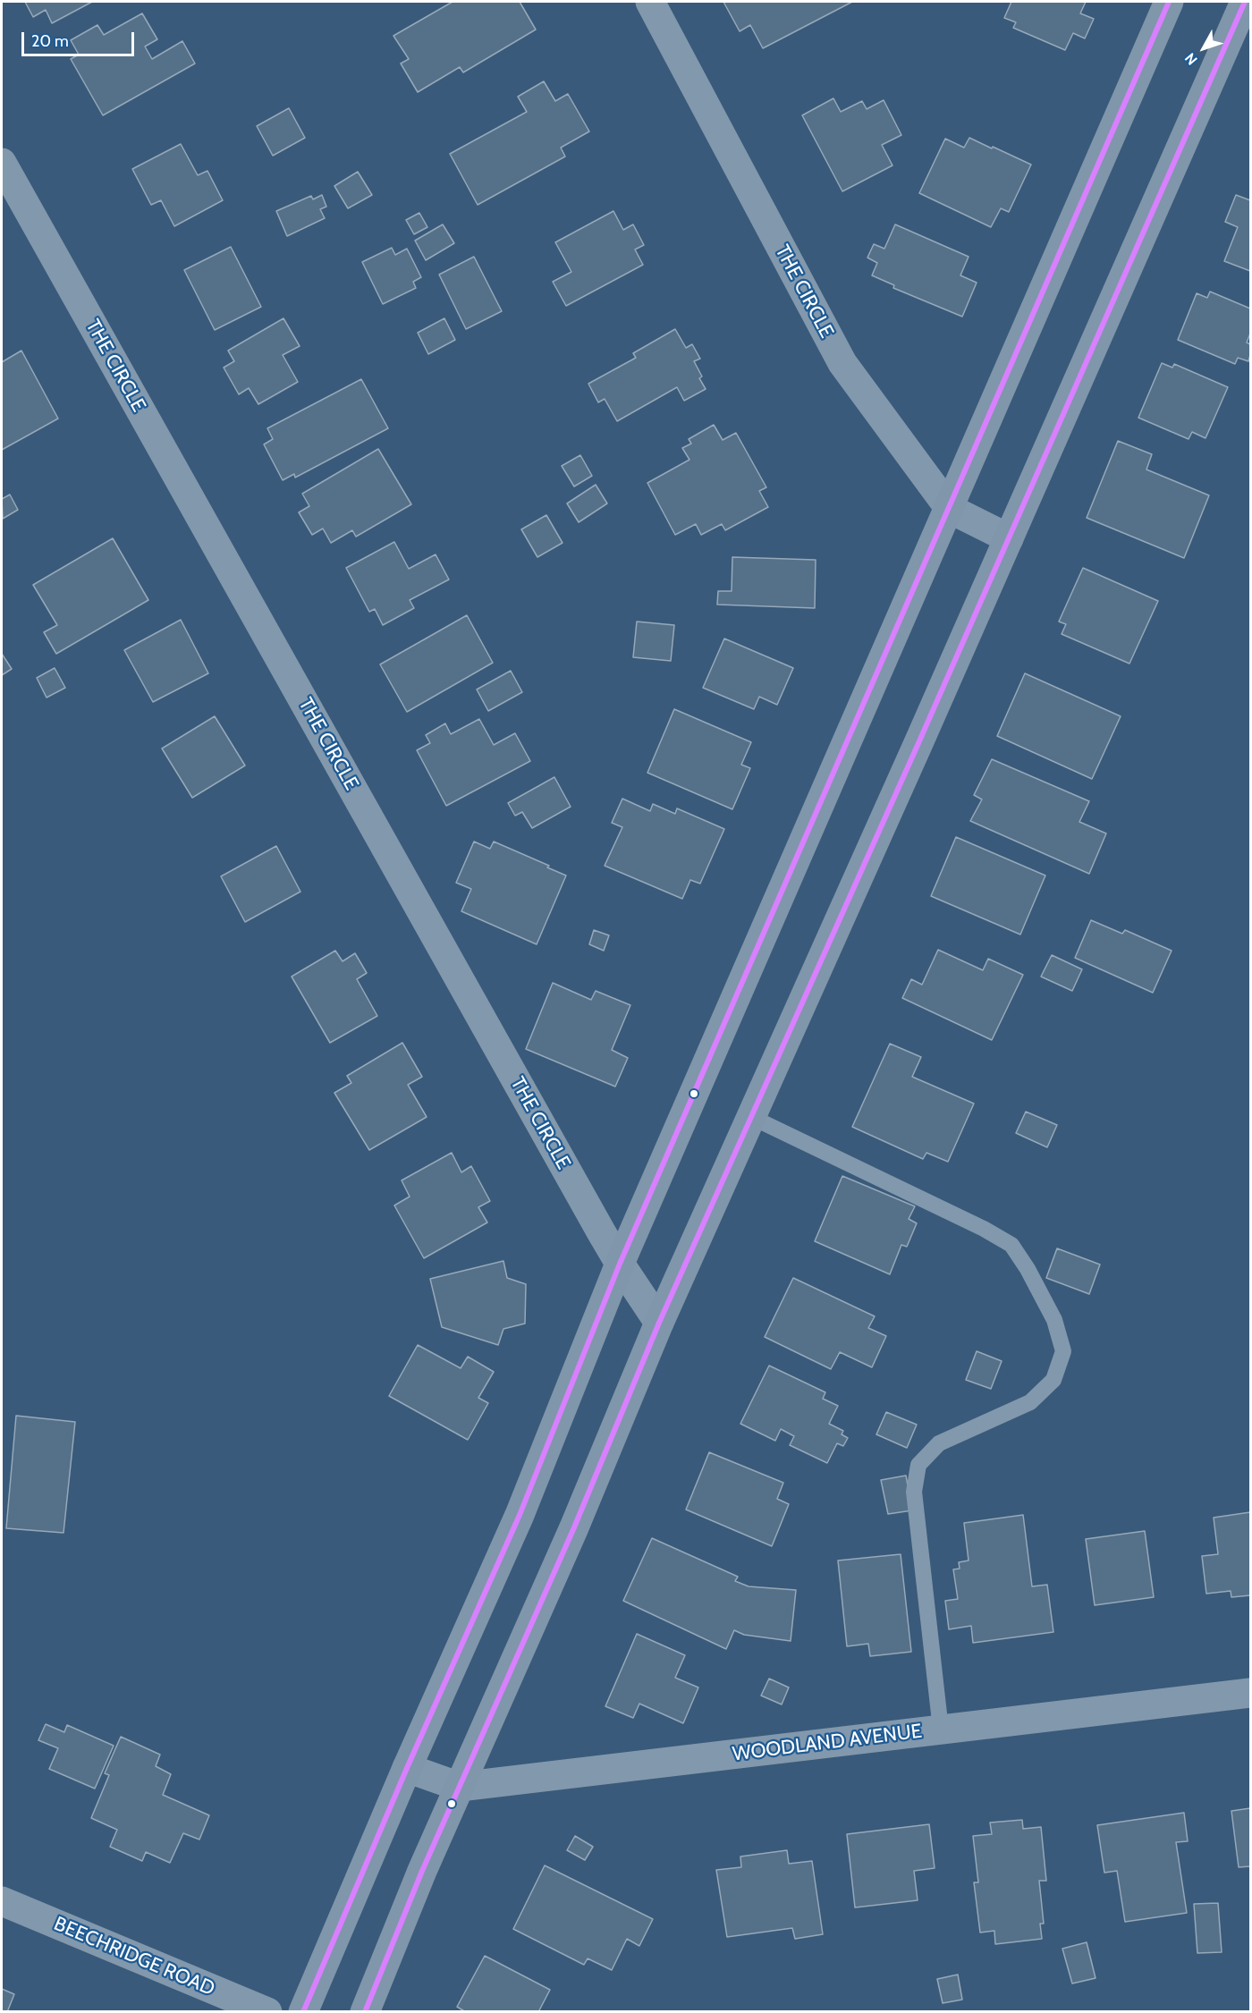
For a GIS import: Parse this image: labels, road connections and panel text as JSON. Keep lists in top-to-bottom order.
{
  "streets": {
    "street": ["THE CIRCLE", "WOODLAND AVENUE", "BEECHRIDGE ROAD"]
  },
  "scale_bar": "20 m",
  "north": "bottom left"
}
